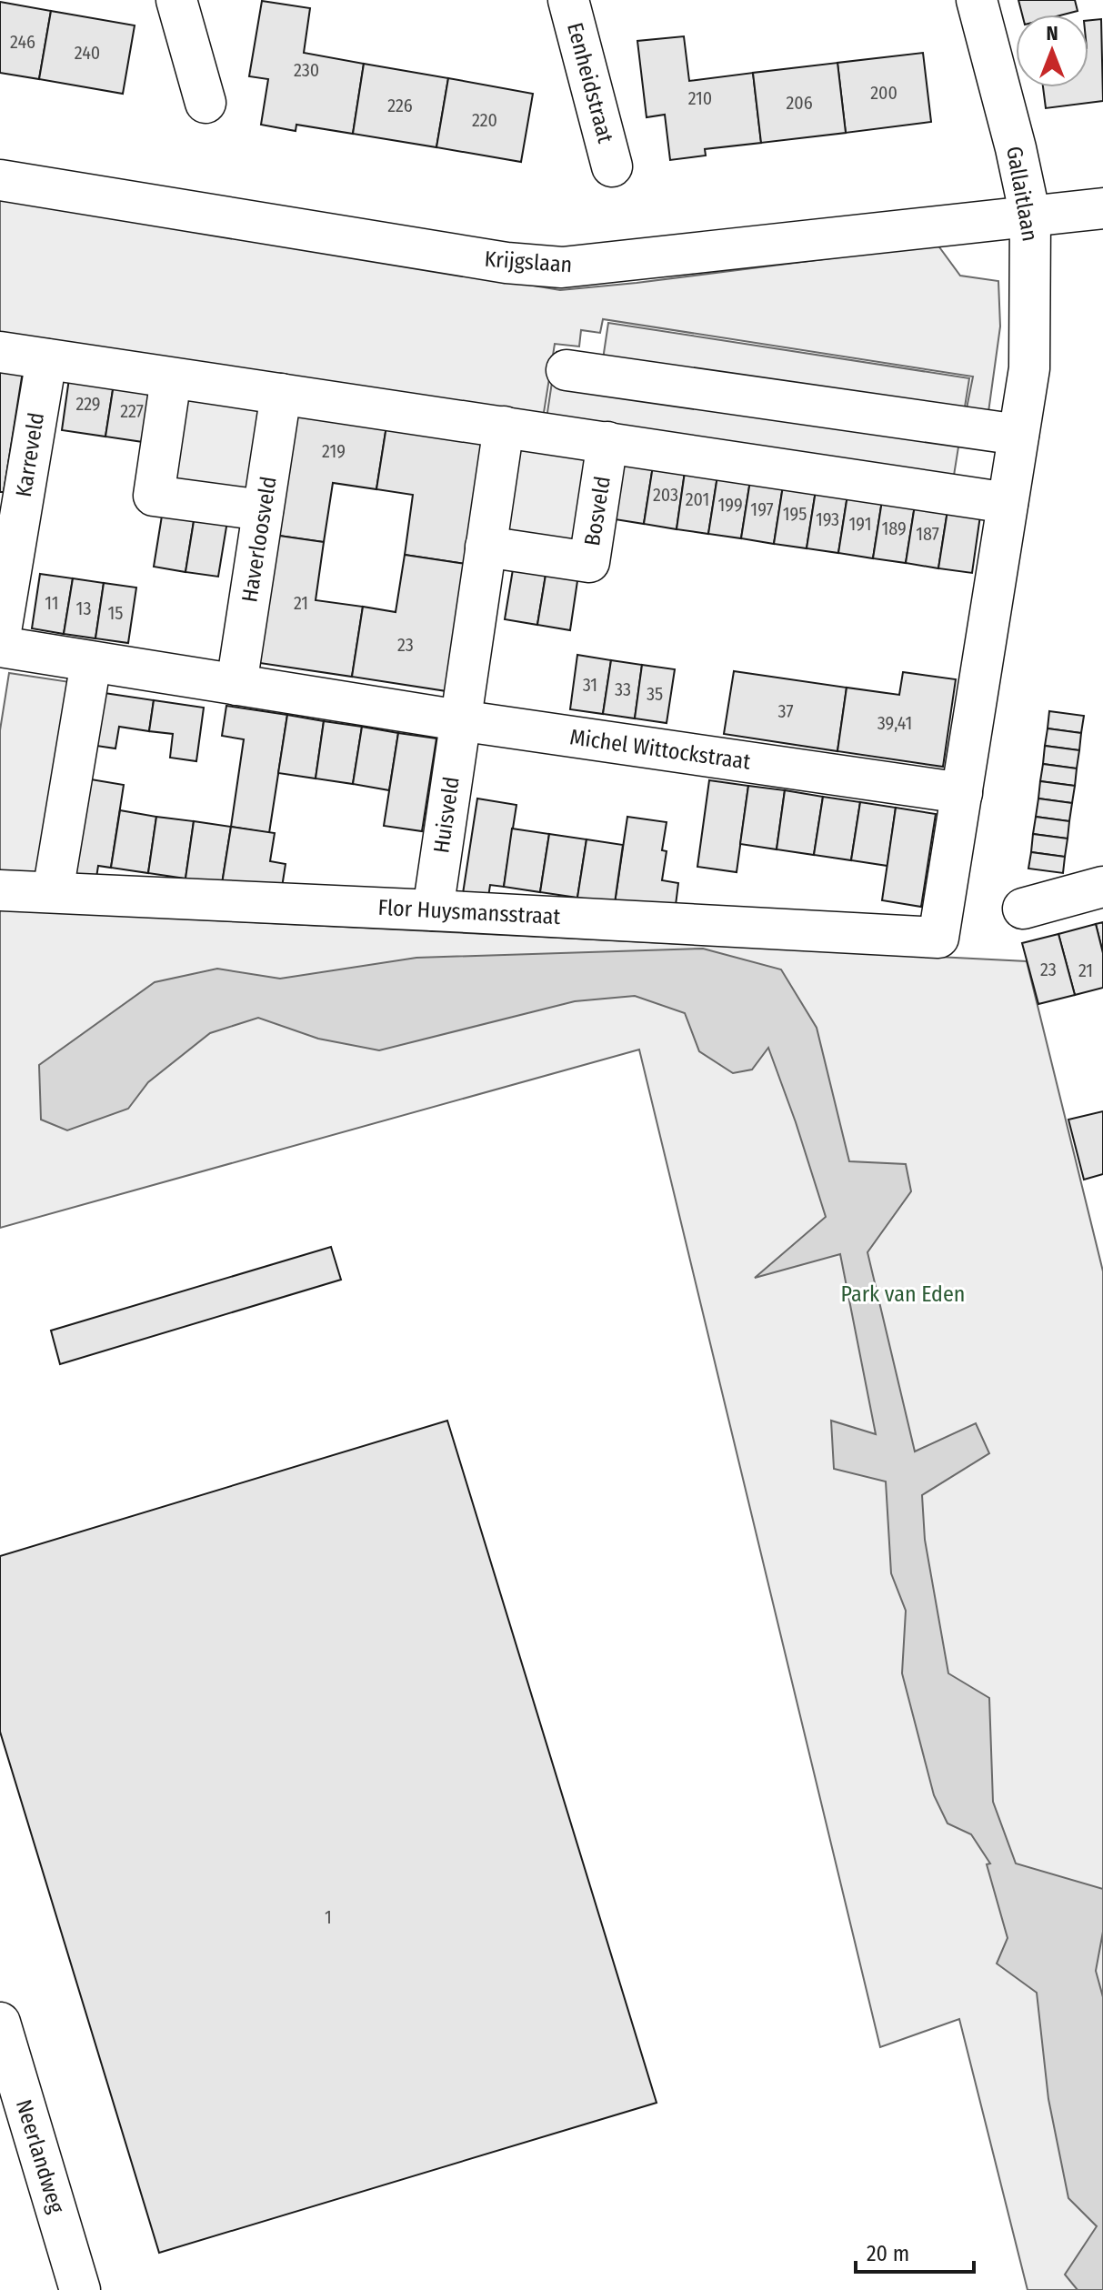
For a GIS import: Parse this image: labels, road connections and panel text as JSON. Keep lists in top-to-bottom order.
{
  "streets": {
    "street": [
      "Eenheidstraat",
      "Gallaitlaan",
      "Krijgslaan",
      "Karreveld",
      "Bosveld",
      "Haverloosveld",
      "Michel Wittockstraat",
      "Huisveld",
      "Flor Huysmansstraat",
      "Neerlandweg"
    ]
  },
  "crossings": [
    ["Gallaitlaan", "Krijgslaan"],
    ["Haverloosveld", "Michel Wittockstraat"],
    ["Michel Wittockstraat", "Huisveld"],
    ["Michel Wittockstraat", "Flor Huysmansstraat"],
    ["Huisveld", "Flor Huysmansstraat"]
  ],
  "parks": ["Park van Eden"],
  "house_numbers": [
    "246",
    "240",
    "230",
    "200",
    "210",
    "206",
    "226",
    "220",
    "229",
    "227",
    "219",
    "203",
    "201",
    "199",
    "197",
    "195",
    "193",
    "191",
    "189",
    "187",
    "11",
    "21",
    "13",
    "15",
    "23",
    "31",
    "33",
    "35",
    "37",
    "39,41",
    "23",
    "21",
    "1"
  ],
  "scale_bar": "20 m",
  "north": "top"
}
